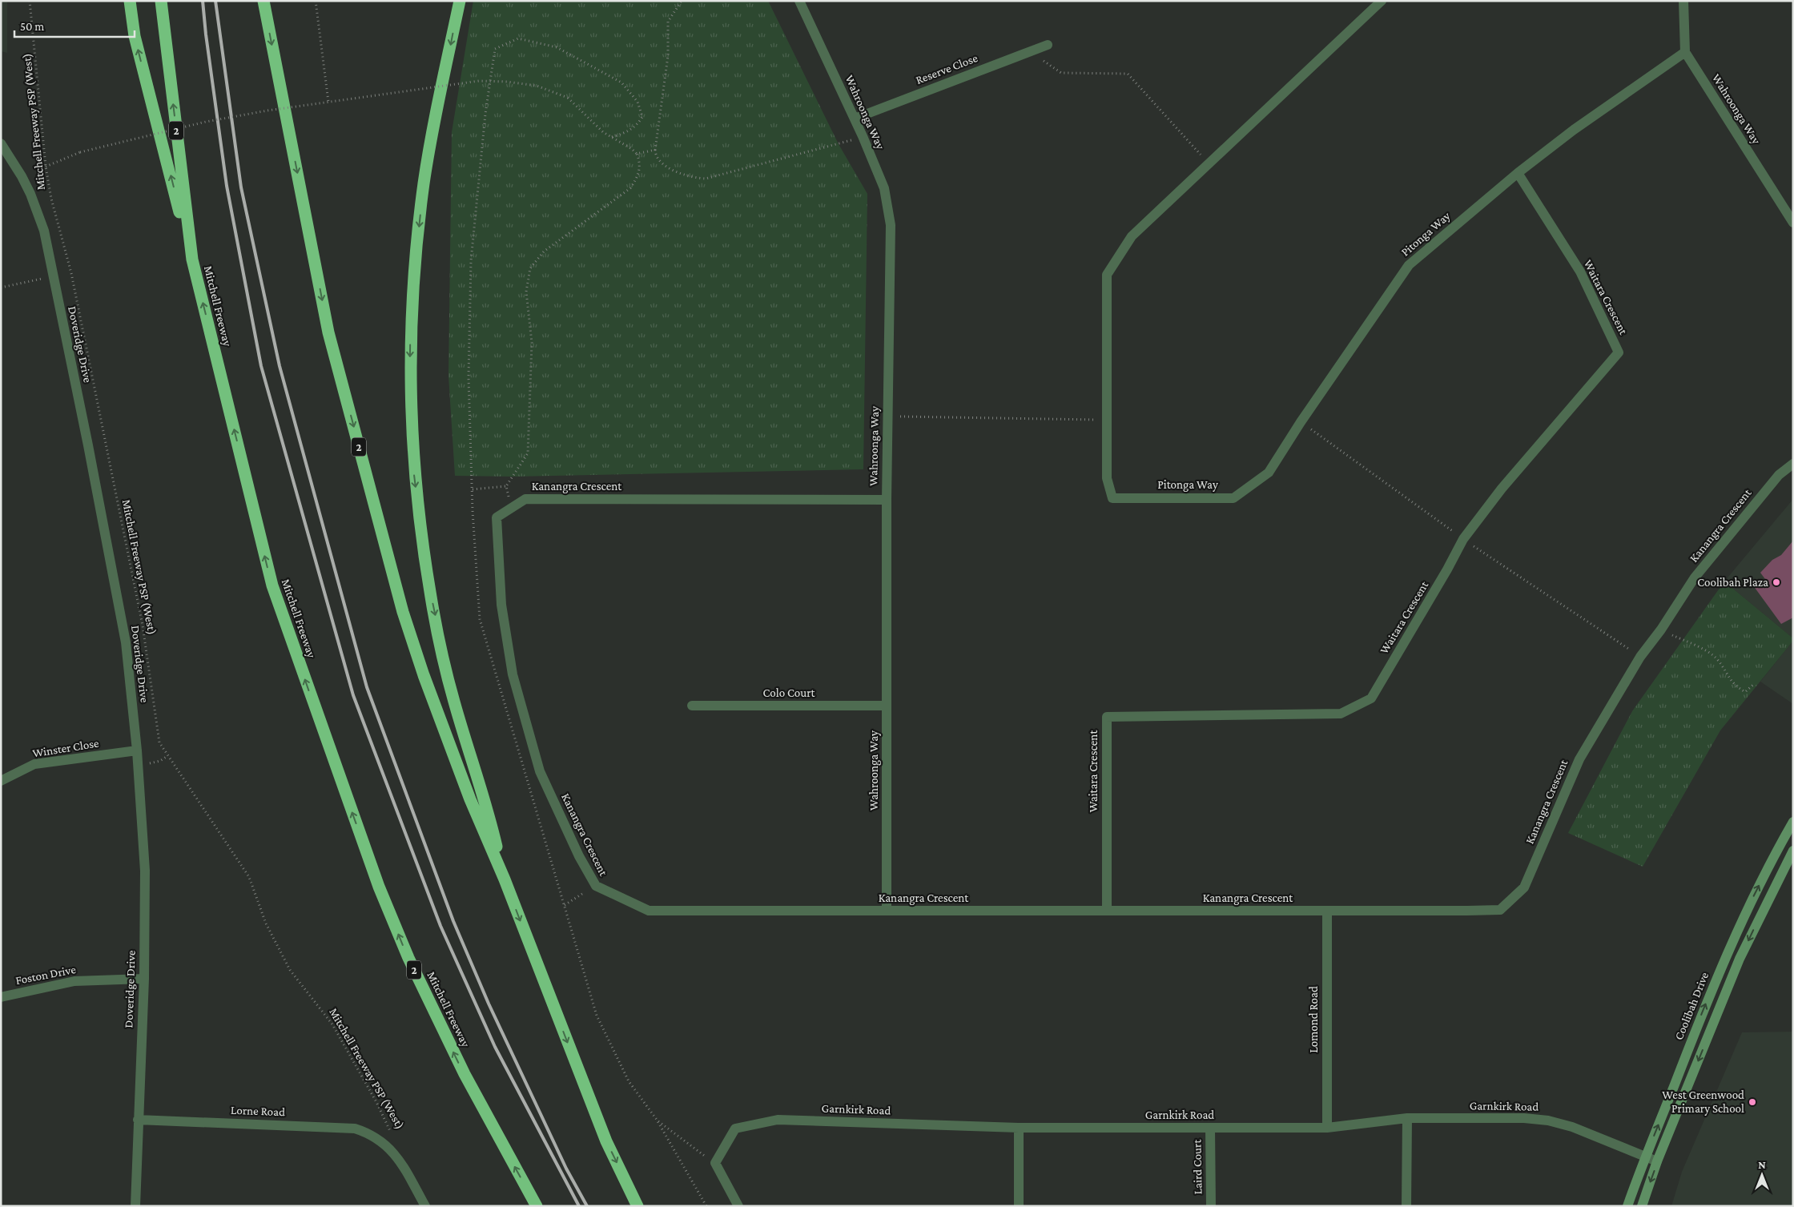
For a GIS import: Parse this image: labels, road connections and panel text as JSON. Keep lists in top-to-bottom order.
{
  "streets": {
    "highway": ["2", "Mitchell Freeway"],
    "main road": ["Coolibah Drive"],
    "street": [
      "Reserve Close",
      "Wahroonga Way",
      "Pitonga Way",
      "Waitara Crescent",
      "Doveridge Drive",
      "Kanangra Crescent",
      "Colo Court",
      "Winster Close",
      "Foston Drive",
      "Lomond Road",
      "Garnkirk Road",
      "Lorne Road",
      "Laird Court"
    ],
    "path": ["Mitchell Freeway PSP (West)"]
  },
  "crossings": [
    ["Reserve Close", "Wahroonga Way"],
    ["Wahroonga Way", "Pitonga Way"],
    ["Wahroonga Way", "Kanangra Crescent"],
    ["Wahroonga Way", "Colo Court"],
    ["Pitonga Way", "Waitara Crescent"],
    ["Waitara Crescent", "Kanangra Crescent"],
    ["Doveridge Drive", "Winster Close"],
    ["Doveridge Drive", "Foston Drive"],
    ["Doveridge Drive", "Lorne Road"],
    ["Kanangra Crescent", "Lomond Road"],
    ["Coolibah Drive", "Garnkirk Road"],
    ["Lomond Road", "Garnkirk Road"],
    ["Garnkirk Road", "Laird Court"]
  ],
  "places": ["Coolibah Plaza", "West Greenwood Primary School"],
  "scale_bar": "50 m",
  "north": "top"
}
